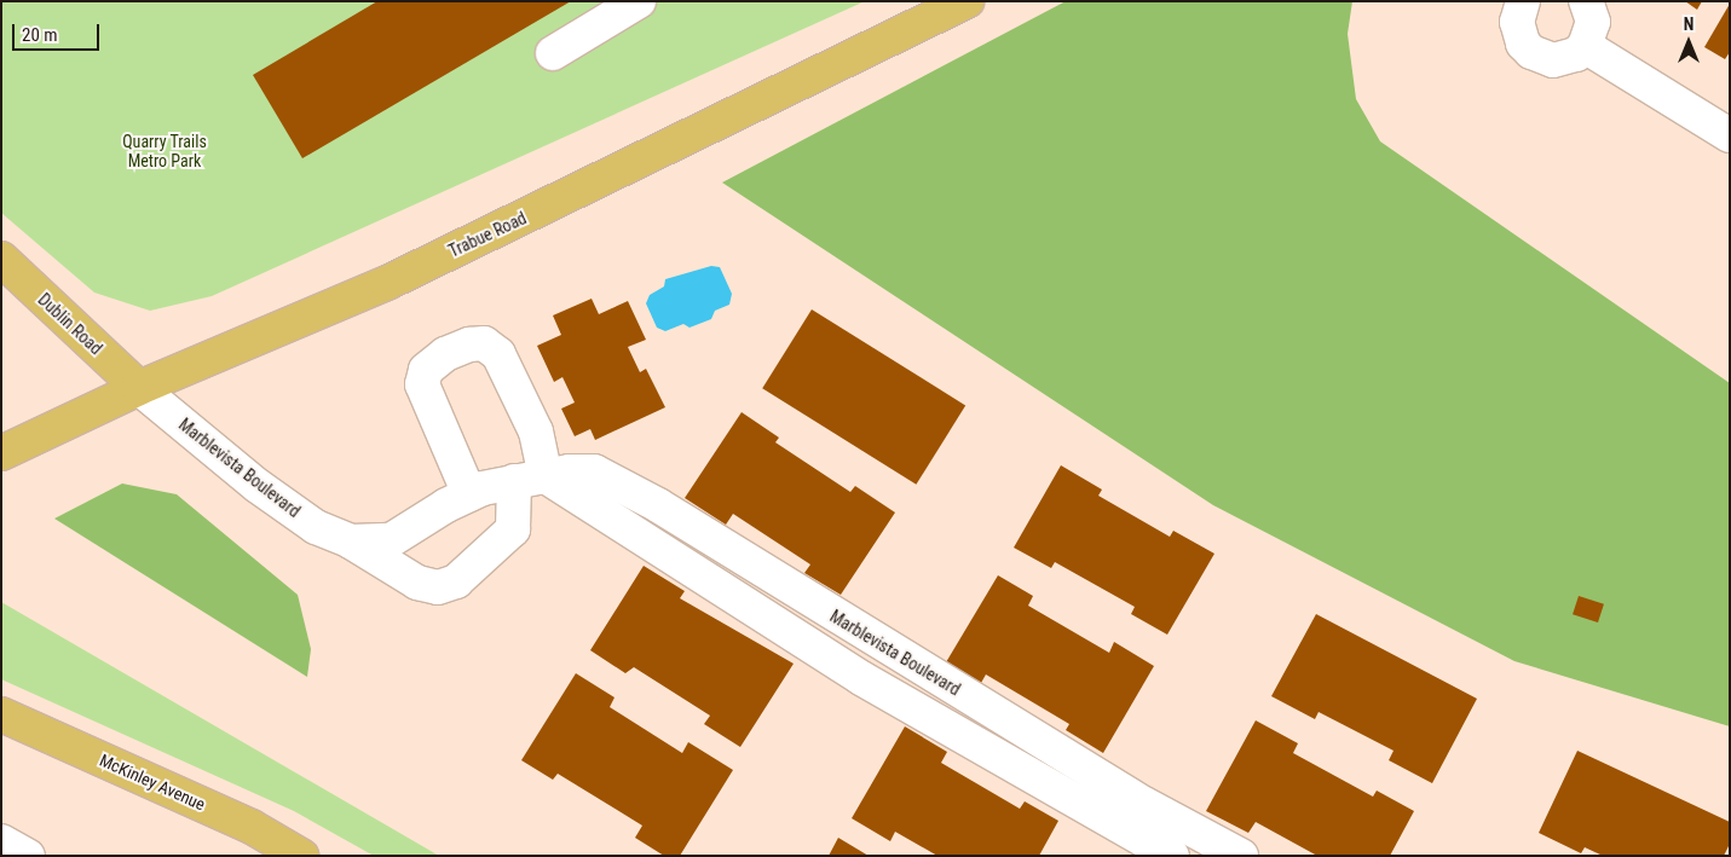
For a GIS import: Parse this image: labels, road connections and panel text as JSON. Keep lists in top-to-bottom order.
{
  "streets": {
    "main road": ["Trabue Road", "Dublin Road", "McKinley Avenue"],
    "street": ["Marblevista Boulevard"]
  },
  "crossings": [
    ["Trabue Road", "Dublin Road"],
    ["Trabue Road", "Marblevista Boulevard"],
    ["Dublin Road", "Marblevista Boulevard"]
  ],
  "parks": ["Quarry Trails Metro Park"],
  "scale_bar": "20 m",
  "north": "top"
}
